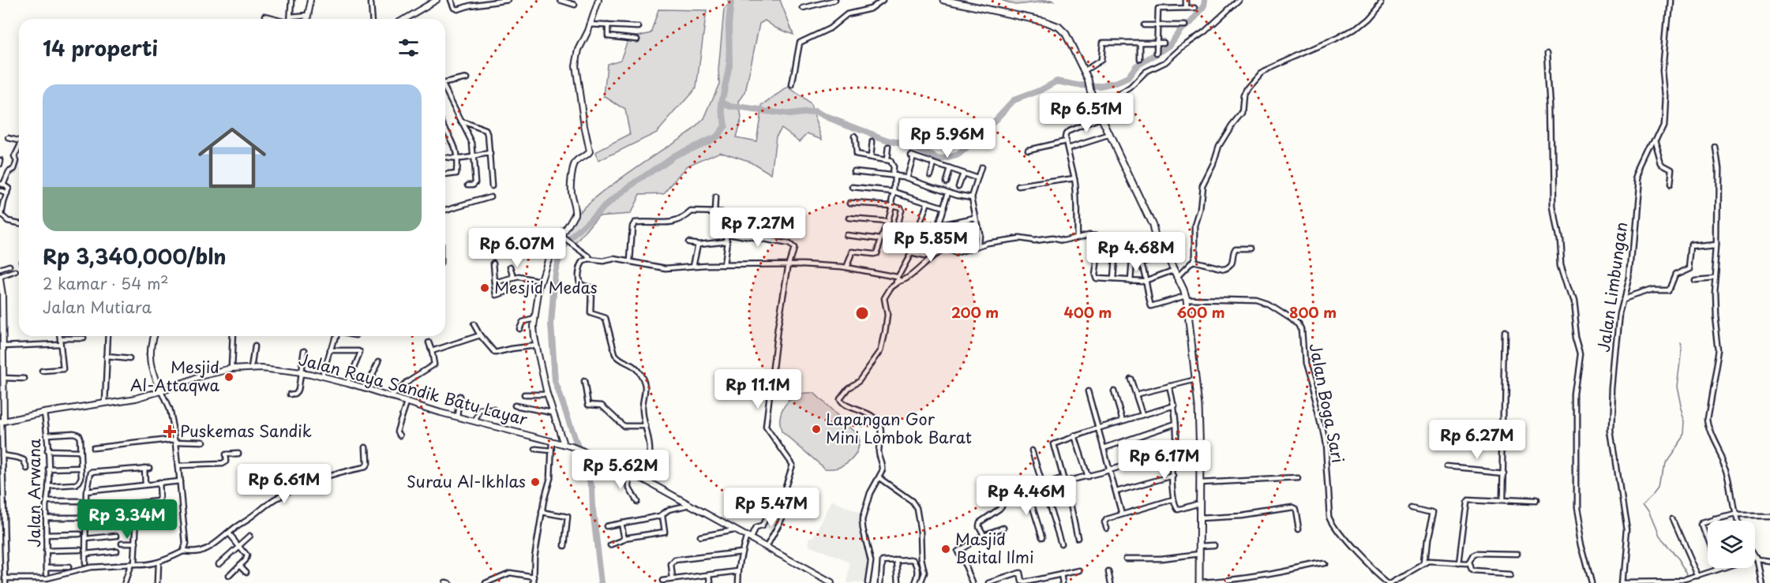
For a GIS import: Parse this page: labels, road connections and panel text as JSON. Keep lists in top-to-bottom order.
{
  "streets": {
    "main road": ["Jalan Raya Sandik Batu Layar"],
    "street": ["Jalan Limbungan", "Jalan Boga Sari", "Jalan Arwana"]
  },
  "crossings": [
    ["Jalan Raya Sandik Batu Layar", "Jalan Arwana"]
  ],
  "places": {
    "other": [
      "Mesjid Medas",
      "Mesjid Al-Attaqwa",
      "Lapangan Gor Mini Lombok Barat",
      "Surau Al-Ikhlas",
      "Masjid Baital Ilmi"
    ],
    "health": ["Puskemas Sandik"]
  },
  "page": {
    "heading": "14 properti",
    "list": [
      {
        "name": "Rp 3,340,000/bln",
        "note": "2 kamar · 54 m² · Jalan Mutiara"
      }
    ],
    "price": [
      "Rp 6.51M",
      "Rp 5.96M",
      "Rp 7.27M",
      "Rp 5.85M",
      "Rp 6.07M",
      "Rp 4.68M",
      "Rp 11.1M",
      "Rp 6.27M",
      "Rp 6.17M",
      "Rp 5.62M",
      "Rp 6.61M",
      "Rp 4.46M",
      "Rp 5.47M",
      "Rp 3.34M"
    ]
  },
  "rings": [
    "200 m",
    "400 m",
    "600 m",
    "800 m"
  ]
}
